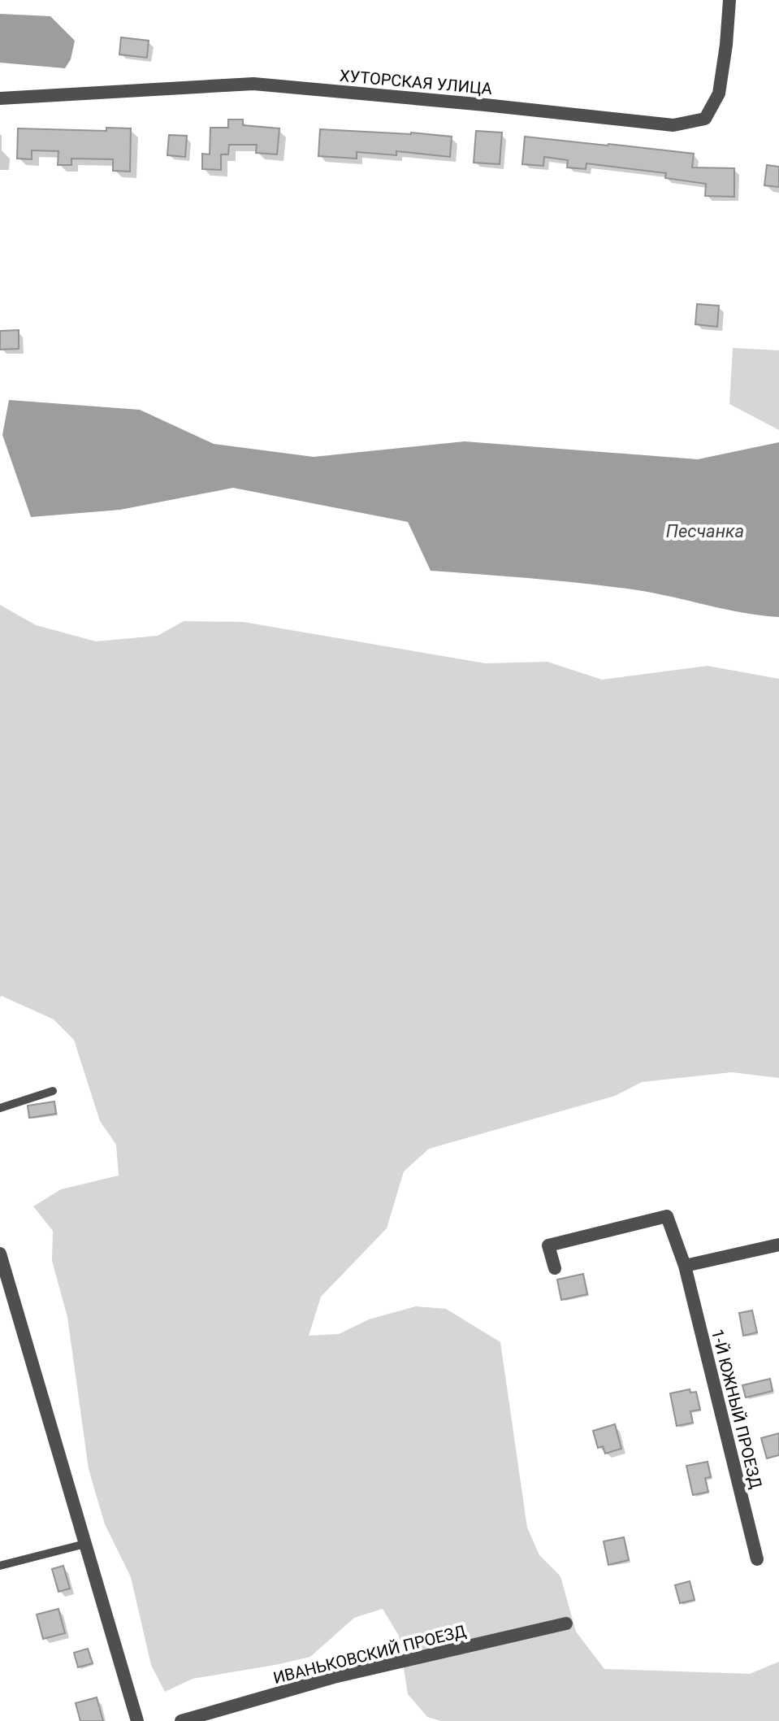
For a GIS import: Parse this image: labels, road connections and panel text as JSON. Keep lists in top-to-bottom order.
{
  "streets": {
    "street": ["ХУТОРСКАЯ УЛИЦА", "1-Й ЮЖНЫЙ ПРОЕЗД", "ИВАНЬКОВСКИЙ ПРОЕЗД"]
  },
  "water": ["Песчанка"]
}
